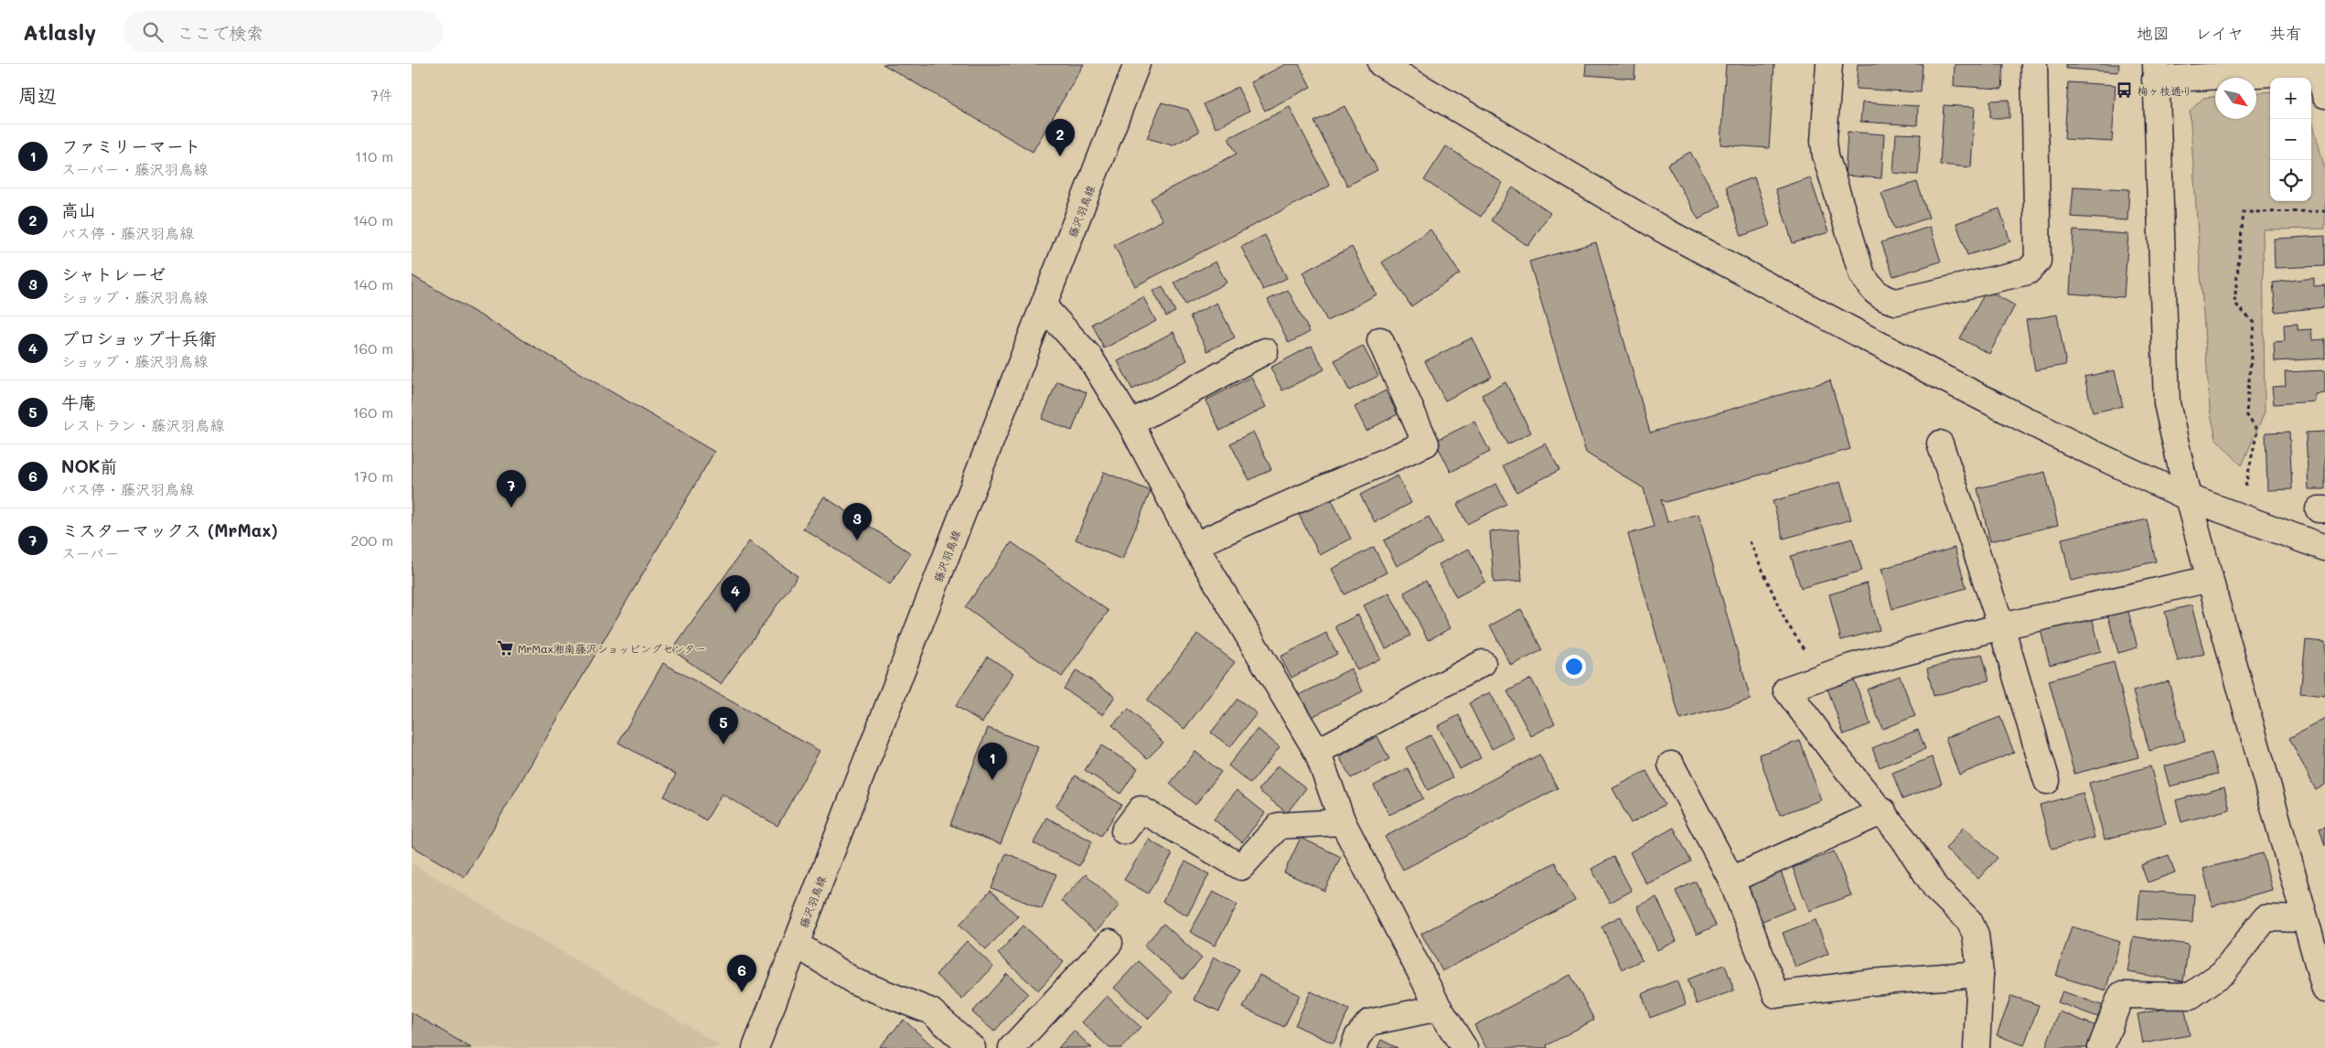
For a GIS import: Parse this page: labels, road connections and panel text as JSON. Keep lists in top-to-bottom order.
{
  "streets": {
    "street": ["藤沢羽鳥線"]
  },
  "places": {
    "bus stop": ["梅ヶ枝通り"],
    "supermarket": ["MrMax湘南藤沢ショッピングセンター"]
  },
  "north": "bottom right",
  "page": {
    "header": "Atlasly",
    "search": "ここで検索",
    "nav": ["地図", "レイヤ", "共有"],
    "heading": ["周辺", "7件"],
    "map_buttons": ["+", "−"],
    "pins": [
      "2",
      "7",
      "3",
      "4",
      "5",
      "1",
      "6"
    ],
    "list": [
      {
        "mark": "1",
        "name": "ファミリーマート",
        "note": "スーパー · 藤沢羽鳥線",
        "value": "110 m"
      },
      {
        "mark": "2",
        "name": "高山",
        "note": "バス停 · 藤沢羽鳥線",
        "value": "140 m"
      },
      {
        "mark": "3",
        "name": "シャトレーゼ",
        "note": "ショップ · 藤沢羽鳥線",
        "value": "140 m"
      },
      {
        "mark": "4",
        "name": "プロショップ十兵衛",
        "note": "ショップ · 藤沢羽鳥線",
        "value": "160 m"
      },
      {
        "mark": "5",
        "name": "牛庵",
        "note": "レストラン · 藤沢羽鳥線",
        "value": "160 m"
      },
      {
        "mark": "6",
        "name": "NOK前",
        "note": "バス停 · 藤沢羽鳥線",
        "value": "170 m"
      },
      {
        "mark": "7",
        "name": "ミスターマックス (MrMax)",
        "note": "スーパー",
        "value": "200 m"
      }
    ]
  }
}
